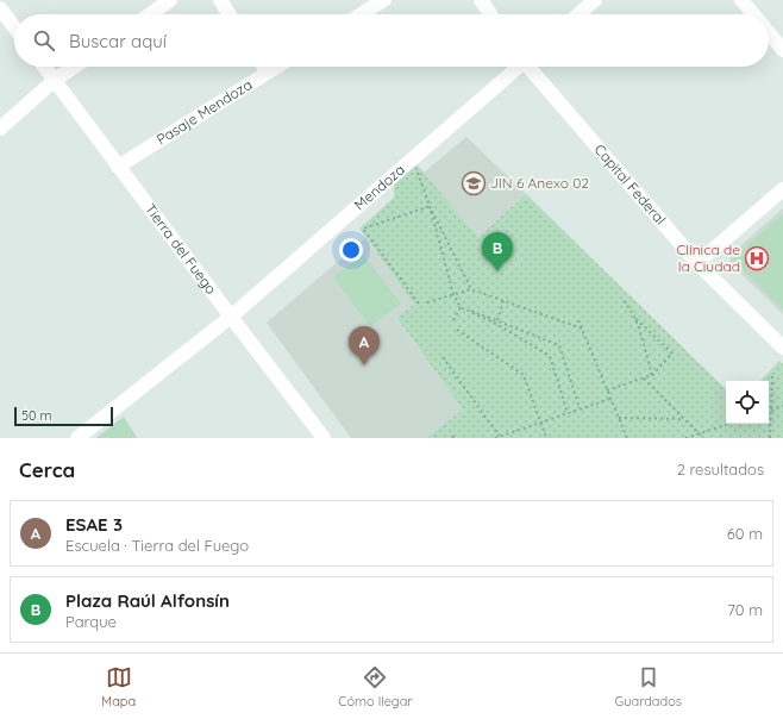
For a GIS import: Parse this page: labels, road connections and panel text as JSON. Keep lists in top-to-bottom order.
{
  "streets": {
    "street": [
      "Pasaje Mendoza",
      "Capital Federal",
      "Mendoza",
      "Tierra del Fuego"
    ]
  },
  "crossings": [
    ["Pasaje Mendoza", "Tierra del Fuego"],
    ["Mendoza", "Tierra del Fuego"]
  ],
  "places": {
    "school or university": ["JIN 6 Anexo 02"],
    "hospital": ["Clínica de la Ciudad"]
  },
  "scale_bar": "50 m",
  "page": {
    "search": "Buscar aquí",
    "pins": ["B", "A"],
    "scale": "50 m",
    "heading": ["Cerca", "2 resultados"],
    "list": [
      {
        "mark": "A",
        "name": "ESAE 3",
        "note": "Escuela · Tierra del Fuego",
        "value": "60 m"
      },
      {
        "mark": "B",
        "name": "Plaza Raúl Alfonsín",
        "note": "Parque",
        "value": "70 m"
      }
    ],
    "nav": ["Mapa", "Cómo llegar", "Guardados"]
  }
}
